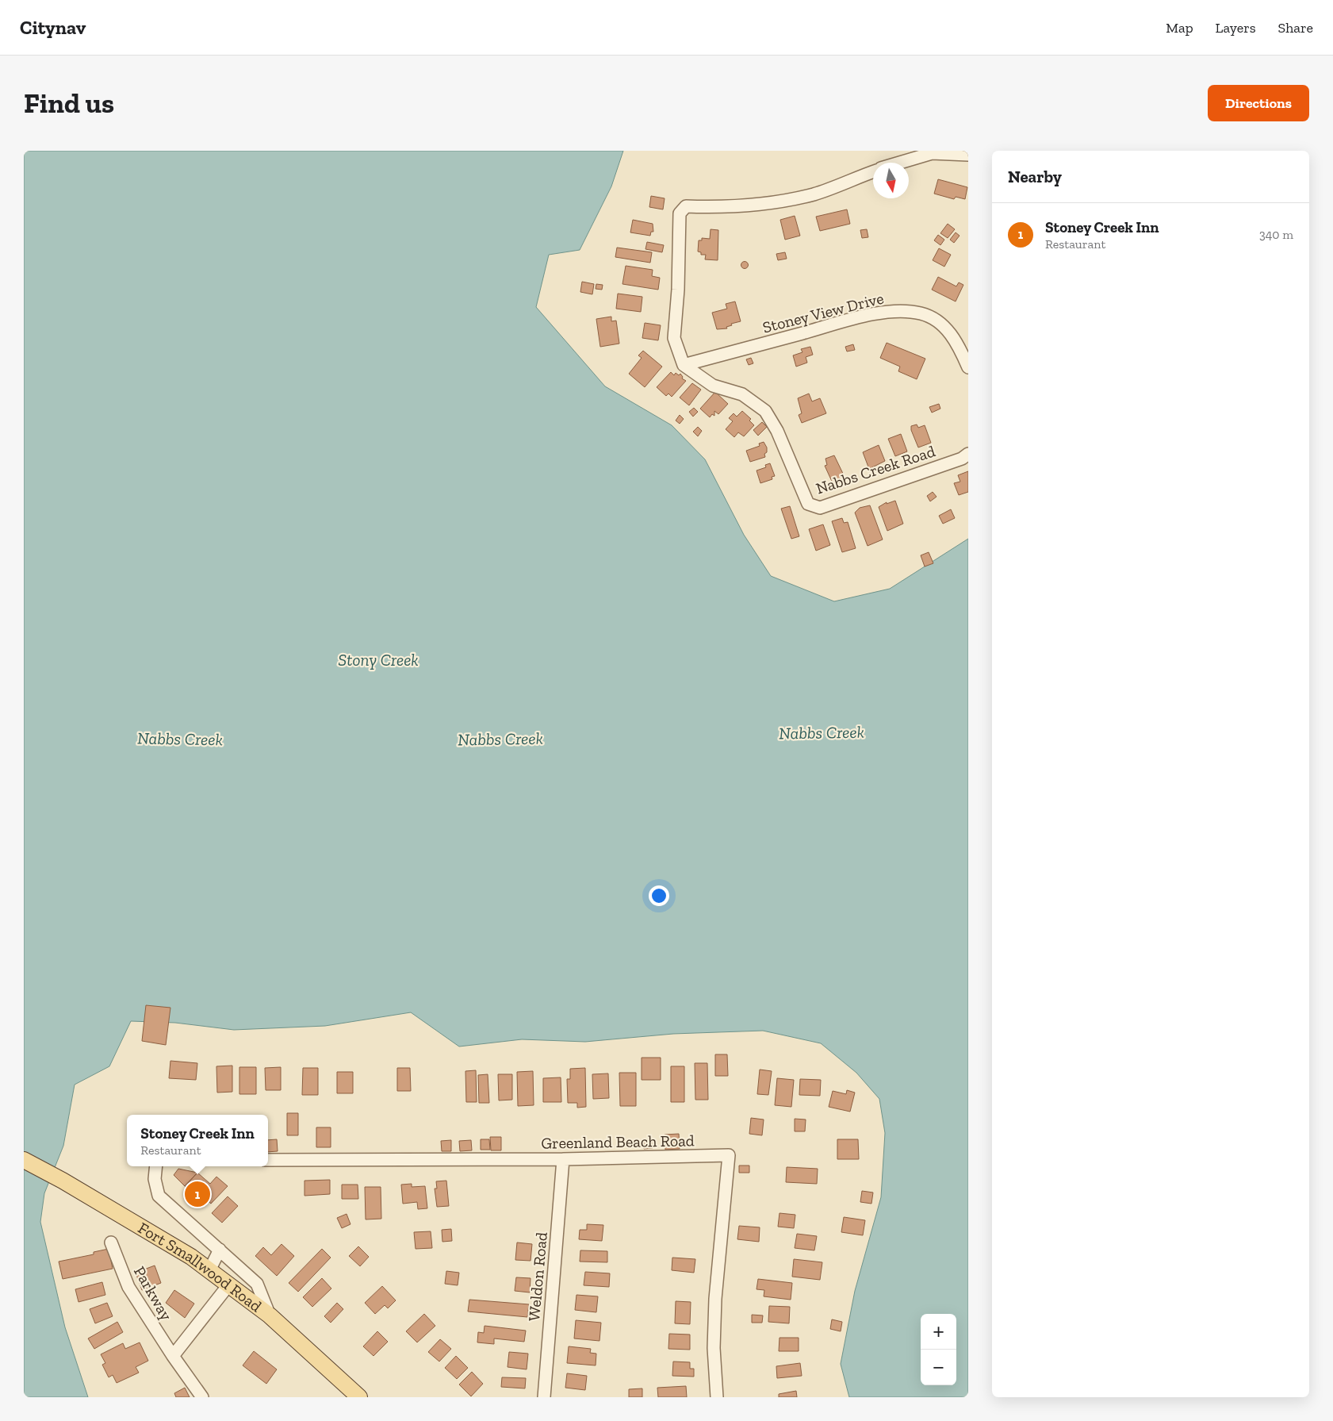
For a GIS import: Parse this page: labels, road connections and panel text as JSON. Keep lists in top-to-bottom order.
{
  "streets": {
    "main road": ["Fort Smallwood Road"],
    "street": [
      "Stoney View Drive",
      "Nabbs Creek Road",
      "Greenland Beach Road",
      "Weldon Road",
      "Parkway"
    ]
  },
  "crossings": [
    ["Stoney View Drive", "Nabbs Creek Road"],
    ["Greenland Beach Road", "Weldon Road"]
  ],
  "water": ["Stony Creek", "Nabbs Creek"],
  "north": "bottom",
  "page": {
    "header": "Citynav",
    "nav": ["Map", "Layers", "Share"],
    "buttons": "Directions",
    "title": "Find us",
    "heading": "Nearby",
    "list": [
      {
        "mark": "1",
        "name": "Stoney Creek Inn",
        "note": "Restaurant",
        "value": "340 m"
      }
    ],
    "popup": ["Stoney Creek Inn", "Restaurant"],
    "pins": "1",
    "map_buttons": ["+", "−"]
  }
}
